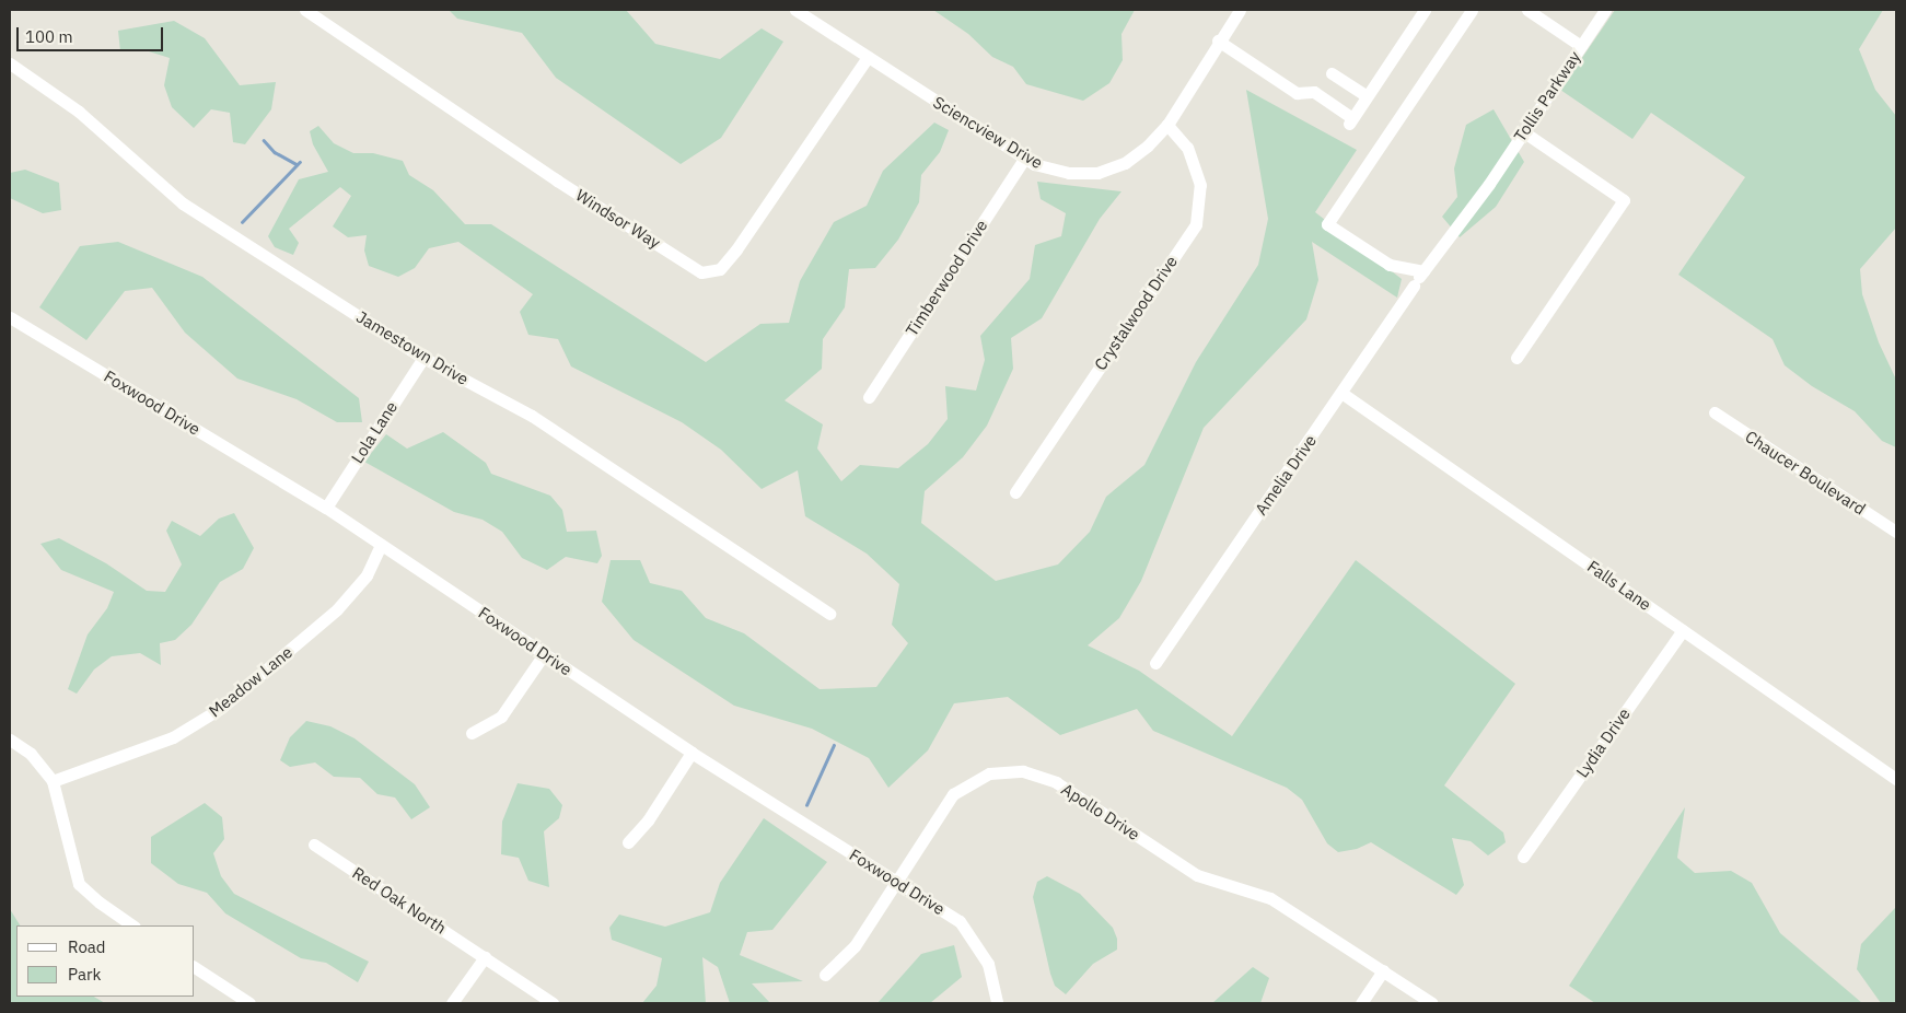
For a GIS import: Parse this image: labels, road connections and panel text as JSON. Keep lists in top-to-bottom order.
{
  "streets": {
    "street": [
      "Tollis Parkway",
      "Sciencview Drive",
      "Windsor Way",
      "Timberwood Drive",
      "Crystalwood Drive",
      "Jamestown Drive",
      "Foxwood Drive",
      "Lola Lane",
      "Chaucer Boulevard",
      "Amelia Drive",
      "Falls Lane",
      "Meadow Lane",
      "Lydia Drive",
      "Apollo Drive",
      "Red Oak North"
    ]
  },
  "crossings": [
    ["Tollis Parkway", "Amelia Drive"],
    ["Sciencview Drive", "Windsor Way"],
    ["Sciencview Drive", "Timberwood Drive"],
    ["Sciencview Drive", "Crystalwood Drive"],
    ["Jamestown Drive", "Lola Lane"],
    ["Foxwood Drive", "Lola Lane"],
    ["Foxwood Drive", "Meadow Lane"],
    ["Foxwood Drive", "Apollo Drive"],
    ["Amelia Drive", "Falls Lane"],
    ["Falls Lane", "Lydia Drive"]
  ],
  "legend": ["Road", "Park"],
  "scale_bar": "100 m"
}
